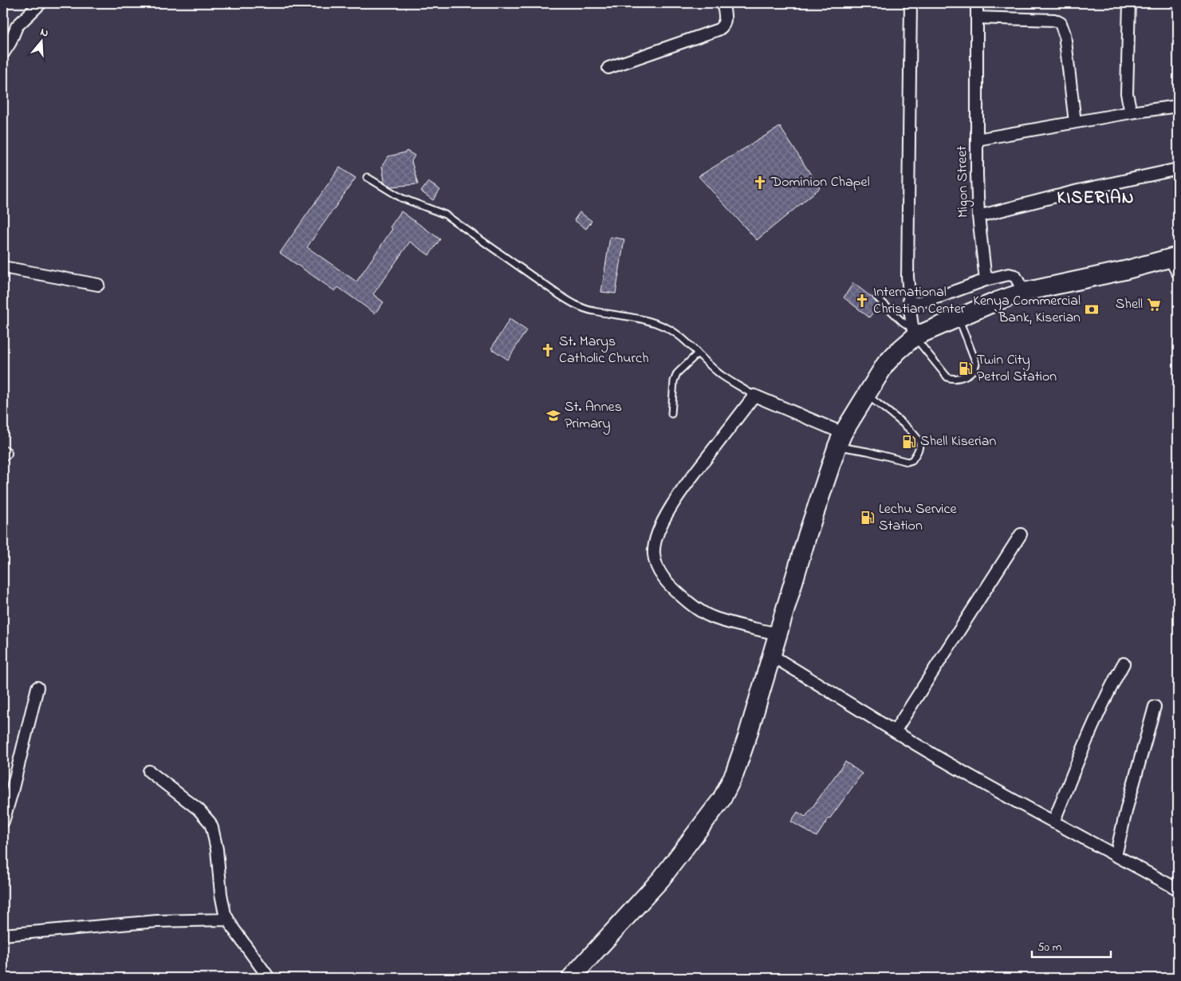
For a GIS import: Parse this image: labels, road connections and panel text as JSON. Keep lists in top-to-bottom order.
{
  "streets": {
    "street": ["Migon Street"]
  },
  "districts": ["KISERIAN"],
  "places": {
    "church": ["Dominion Chapel", "International Christian Center", "St. Marys Catholic Church"],
    "supermarket": ["Shell"],
    "bank": ["Kenya Commercial Bank, Kiserian"],
    "fuel station": ["Twin City Petrol Station", "Shell Kiserian", "Lechu Service Station"],
    "school or university": ["St. Annes Primary"]
  },
  "scale_bar": "50 m",
  "north": "top"
}
